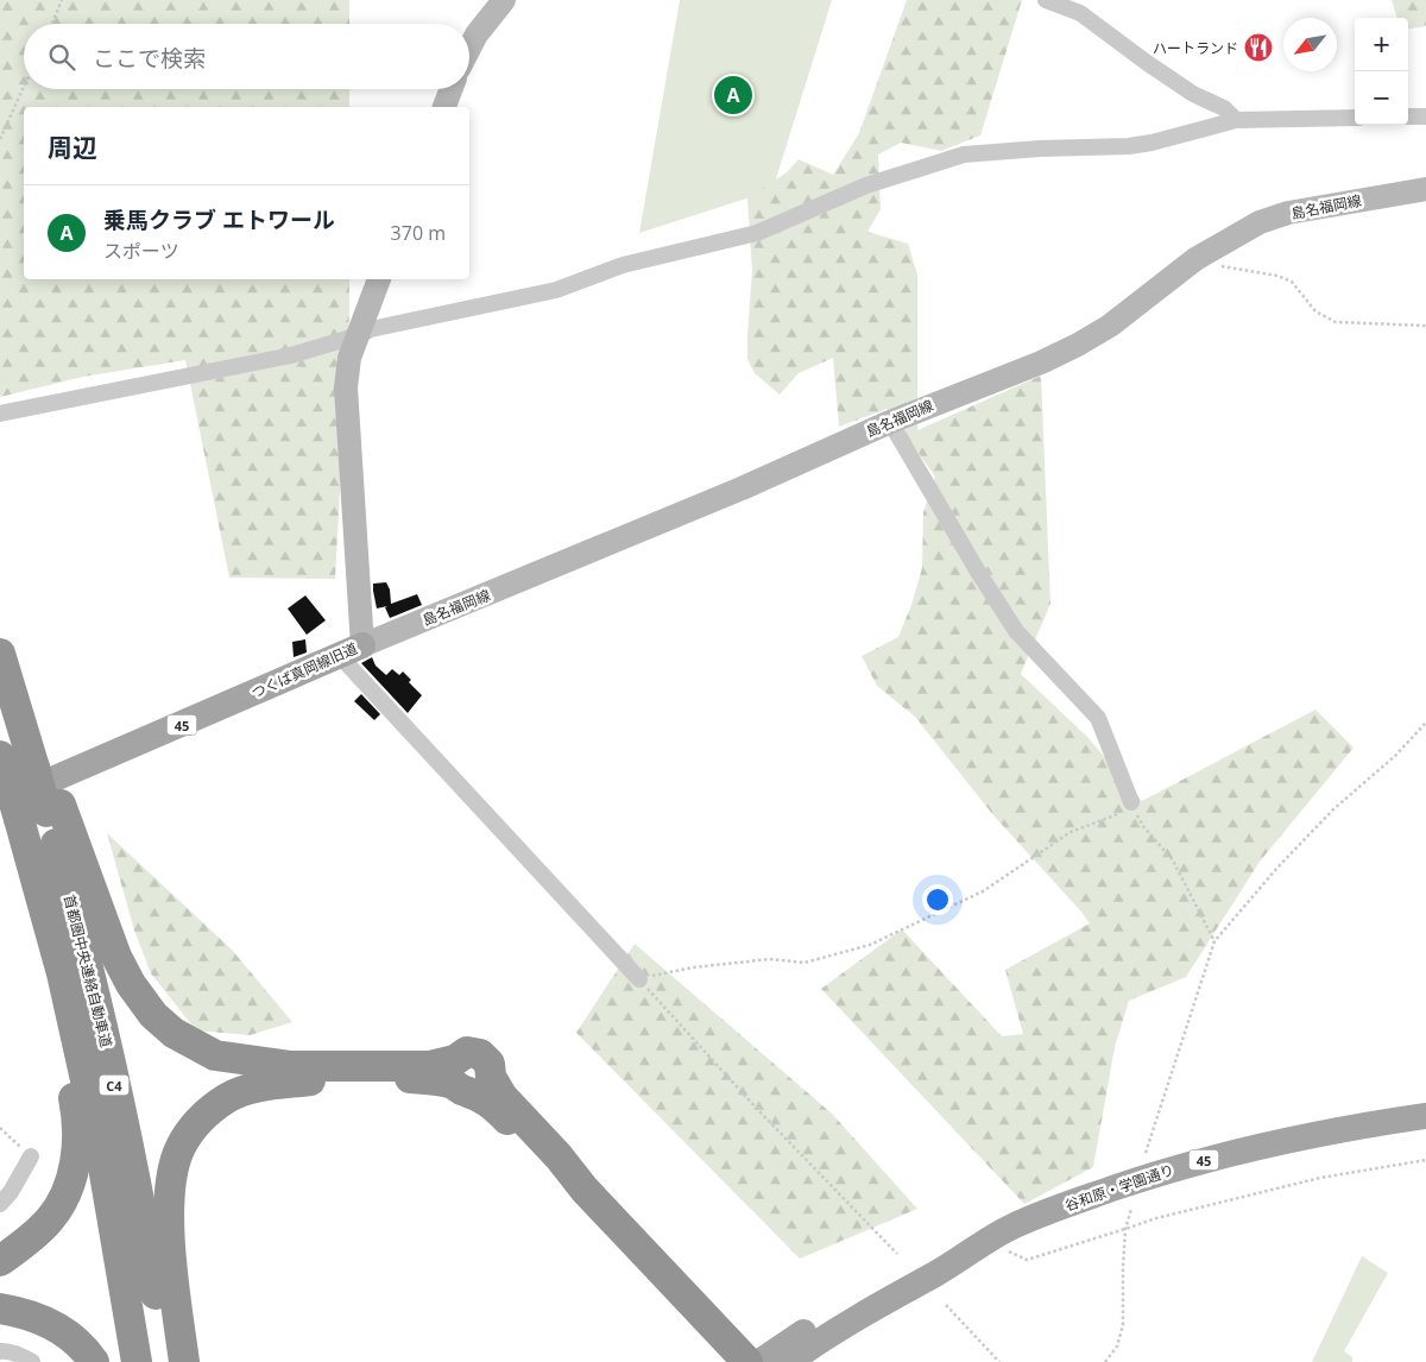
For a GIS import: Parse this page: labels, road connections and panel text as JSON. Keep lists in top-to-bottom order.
{
  "streets": {
    "highway": ["首都圏中央連絡自動車道", "C4"],
    "main road": [
      "島名福岡線",
      "つくば真岡線旧道",
      "45",
      "谷和原・学園通り"
    ]
  },
  "crossings": [
    ["島名福岡線", "つくば真岡線旧道"],
    ["つくば真岡線旧道", "首都圏中央連絡自動車道"]
  ],
  "places": {
    "restaurant": ["ハートランド"]
  },
  "north": "bottom left",
  "page": {
    "map_buttons": ["+", "−"],
    "search": "ここで検索",
    "pins": "A",
    "heading": "周辺",
    "list": [
      {
        "mark": "A",
        "name": "乗馬クラブ エトワール",
        "note": "スポーツ",
        "value": "370 m"
      }
    ]
  }
}
